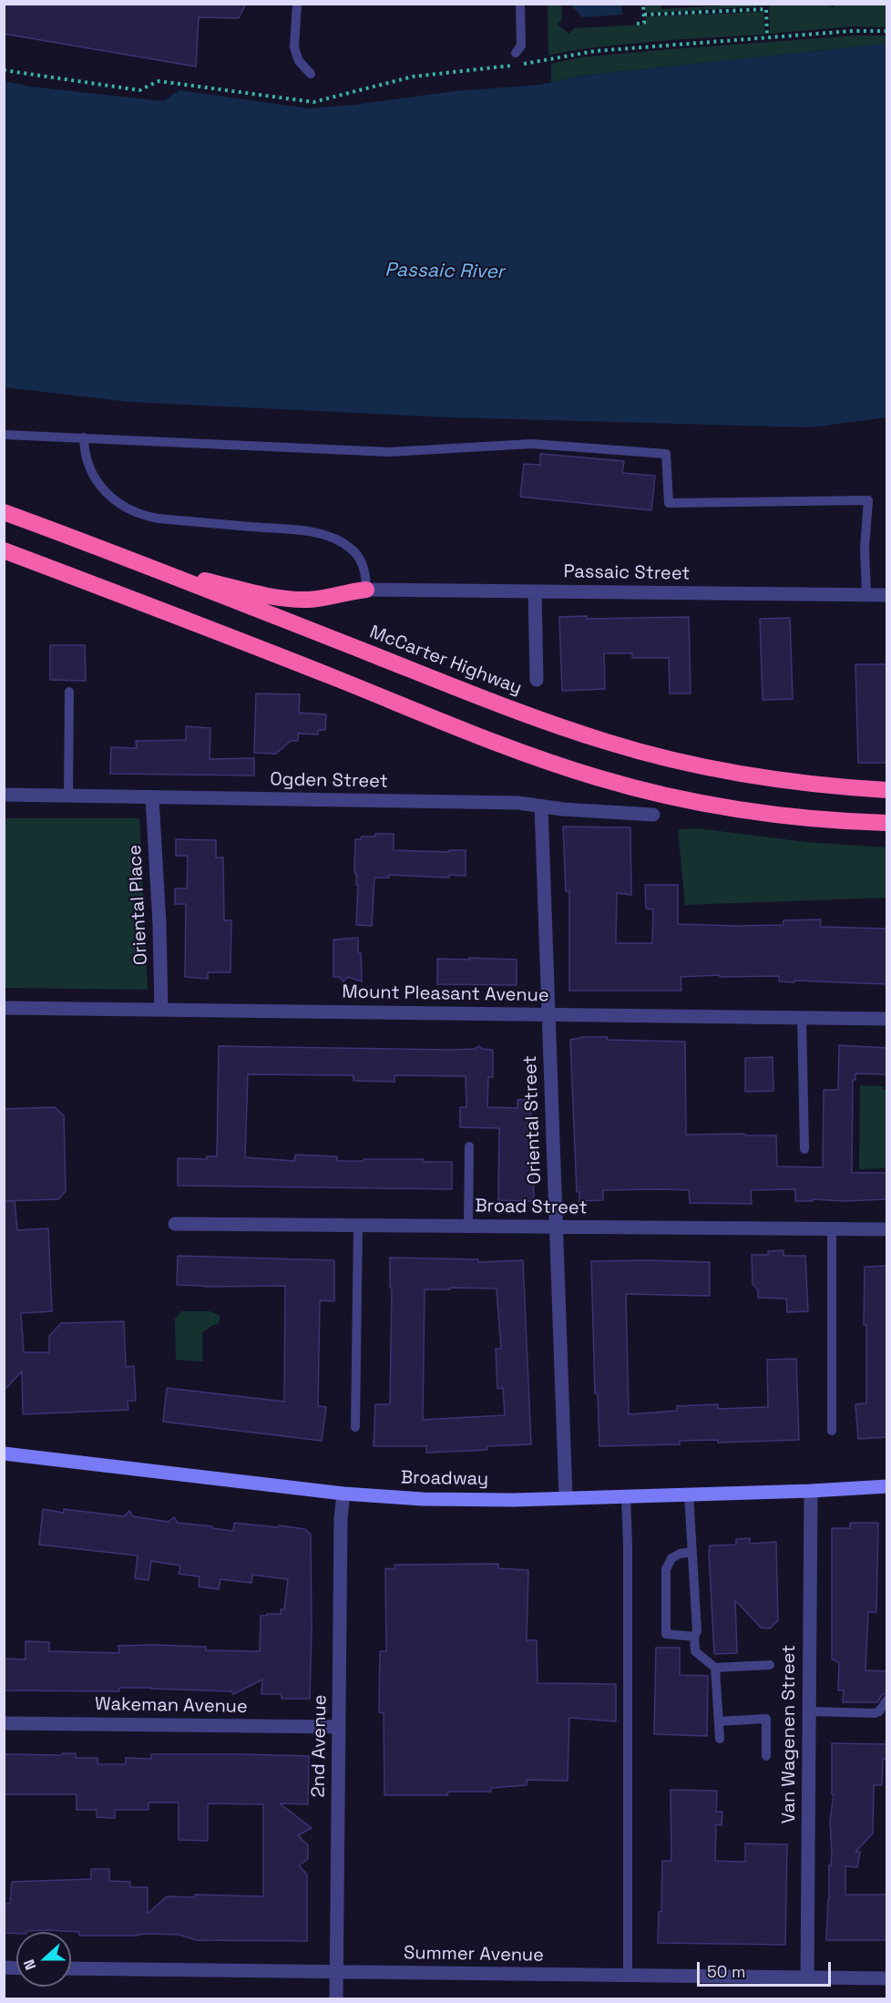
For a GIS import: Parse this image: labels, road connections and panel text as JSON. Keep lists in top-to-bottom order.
{
  "streets": {
    "highway": ["McCarter Highway"],
    "main road": ["Broadway"],
    "street": [
      "Passaic Street",
      "Ogden Street",
      "Oriental Place",
      "Mount Pleasant Avenue",
      "Oriental Street",
      "Broad Street",
      "Wakeman Avenue",
      "Van Wagenen Street",
      "2nd Avenue",
      "Summer Avenue"
    ]
  },
  "crossings": [
    ["Ogden Street", "Oriental Place"],
    ["Ogden Street", "Oriental Street"],
    ["Oriental Place", "Mount Pleasant Avenue"],
    ["Mount Pleasant Avenue", "Oriental Street"],
    ["Oriental Street", "Broad Street"],
    ["Oriental Street", "Broadway"],
    ["Broadway", "Van Wagenen Street"],
    ["Broadway", "2nd Avenue"],
    ["Wakeman Avenue", "2nd Avenue"],
    ["Van Wagenen Street", "Summer Avenue"],
    ["2nd Avenue", "Summer Avenue"]
  ],
  "water": ["Passaic River"],
  "scale_bar": "50 m",
  "north": "left"
}
